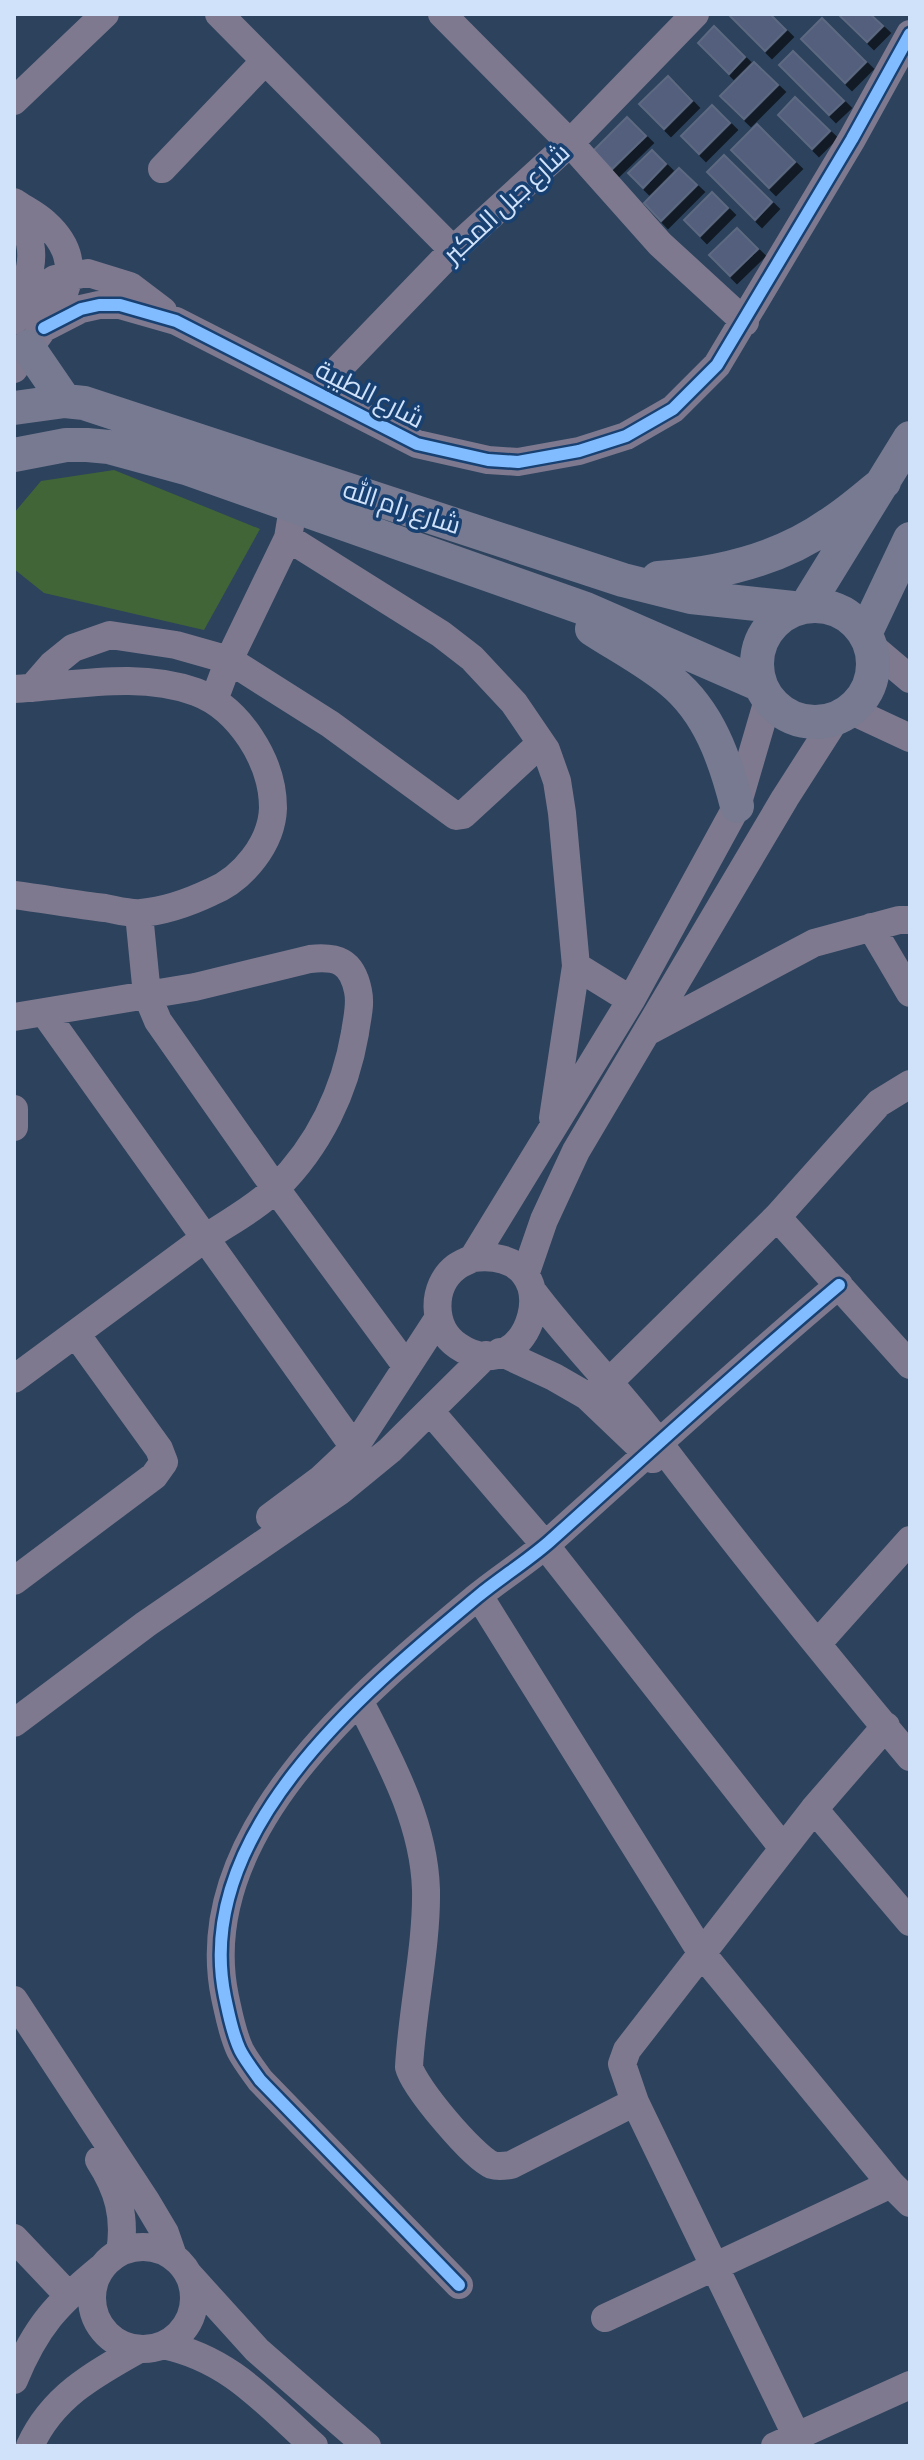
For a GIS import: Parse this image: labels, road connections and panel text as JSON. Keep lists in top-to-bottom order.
{
  "streets": {
    "main road": ["شارع رام الله"],
    "street": ["شارع جبل المكبر", "شارع الطيبة"]
  },
  "crossings": [
    ["شارع جبل المكبر", "شارع الطيبة"]
  ]
}
